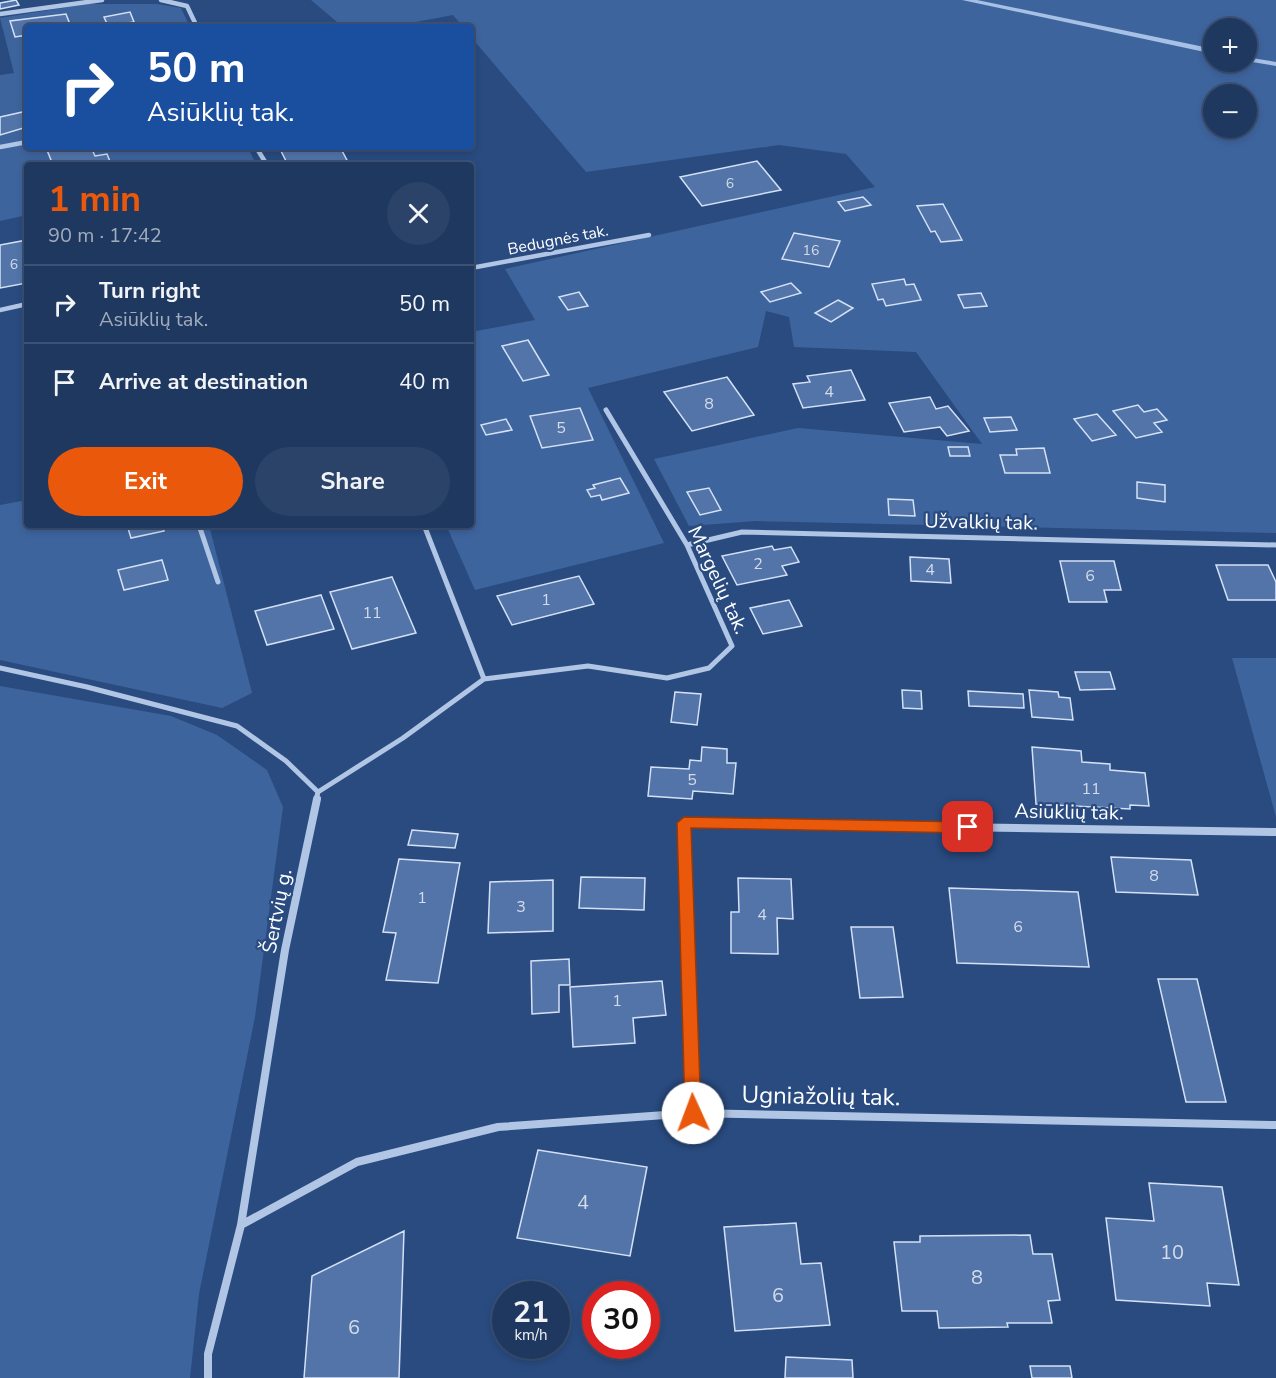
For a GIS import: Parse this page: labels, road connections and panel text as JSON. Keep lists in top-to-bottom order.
{
  "streets": {
    "street": [
      "Bedugnės tak.",
      "Užvalkių tak.",
      "Margelių tak.",
      "Asiūklių tak.",
      "Šertvių g.",
      "Ugniažolių tak."
    ]
  },
  "crossings": [
    ["Užvalkių tak.", "Margelių tak."],
    ["Margelių tak.", "Šertvių g."],
    ["Asiūklių tak.", "Ugniažolių tak."],
    ["Šertvių g.", "Ugniažolių tak."]
  ],
  "house_numbers": [
    "6",
    "16",
    "6",
    "4",
    "8",
    "5",
    "2",
    "4",
    "6",
    "1",
    "11",
    "5",
    "11",
    "8",
    "1",
    "3",
    "4",
    "6",
    "1",
    "4",
    "10",
    "8",
    "6",
    "6"
  ],
  "page": {
    "map_buttons": ["+", "−"],
    "turn": ["50 m", "Asiūklių tak."],
    "heading": ["1 min", "90 m · 17:42"],
    "list": [
      {
        "name": "Turn right",
        "note": "Asiūklių tak.",
        "value": "50 m"
      },
      {
        "name": "Arrive at destination",
        "value": "40 m"
      }
    ],
    "buttons": ["Exit", "Share"],
    "speed": "21 km/h",
    "limit": "30"
  }
}
